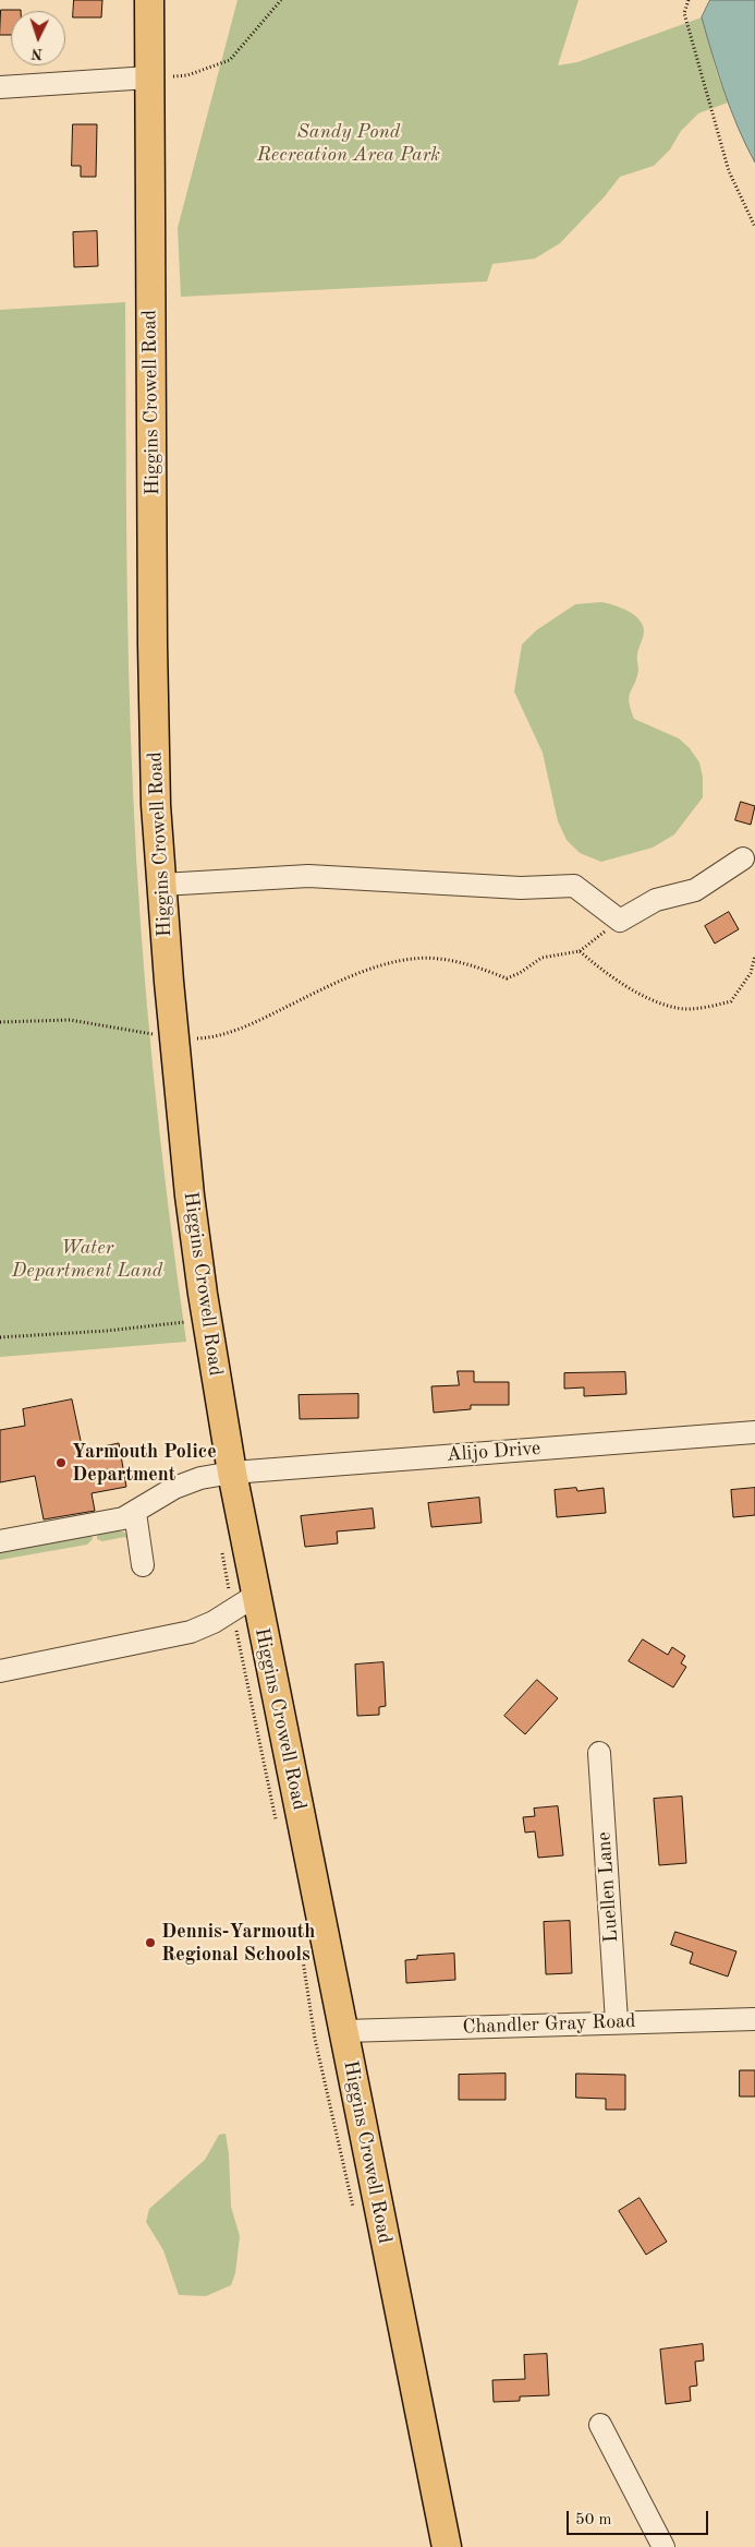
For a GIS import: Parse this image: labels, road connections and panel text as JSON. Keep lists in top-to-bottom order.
{
  "streets": {
    "main road": ["Higgins Crowell Road"],
    "street": ["Alijo Drive", "Luellen Lane", "Chandler Gray Road"]
  },
  "crossings": [
    ["Higgins Crowell Road", "Alijo Drive"],
    ["Higgins Crowell Road", "Chandler Gray Road"],
    ["Luellen Lane", "Chandler Gray Road"]
  ],
  "parks": ["Sandy Pond Recreation Area Park", "Water Department Land"],
  "places": ["Yarmouth Police Department", "Dennis-Yarmouth Regional Schools"],
  "scale_bar": "50 m",
  "north": "bottom"
}
